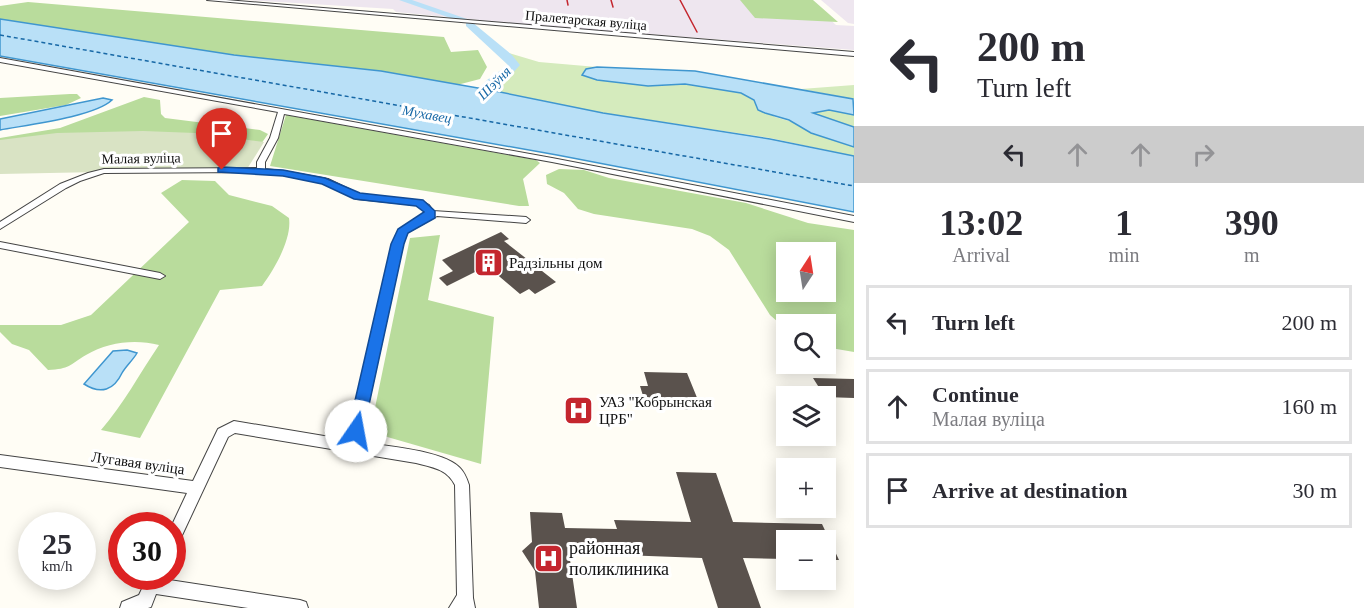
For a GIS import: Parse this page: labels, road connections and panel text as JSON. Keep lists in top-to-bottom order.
{
  "streets": {
    "street": ["Пралетарская вуліца", "Малая вуліца", "Лугавая вуліца"]
  },
  "water": ["Шэўня", "Мухавец"],
  "places": {
    "building": ["Радзільны дом"],
    "hospital": ["УАЗ \"Кобрынская ЦРБ\"", "районная поликлиника"]
  },
  "north": "top",
  "page": {
    "turn": ["200 m", "Turn left"],
    "eta": [
      "13:02",
      "Arrival",
      "1",
      "min",
      "390",
      "m"
    ],
    "map_buttons": ["+", "−"],
    "list": [
      {
        "name": "Turn left",
        "value": "200 m"
      },
      {
        "name": "Continue",
        "note": "Малая вуліца",
        "value": "160 m"
      },
      {
        "name": "Arrive at destination",
        "value": "30 m"
      }
    ],
    "speed": "25 km/h",
    "limit": "30"
  }
}
